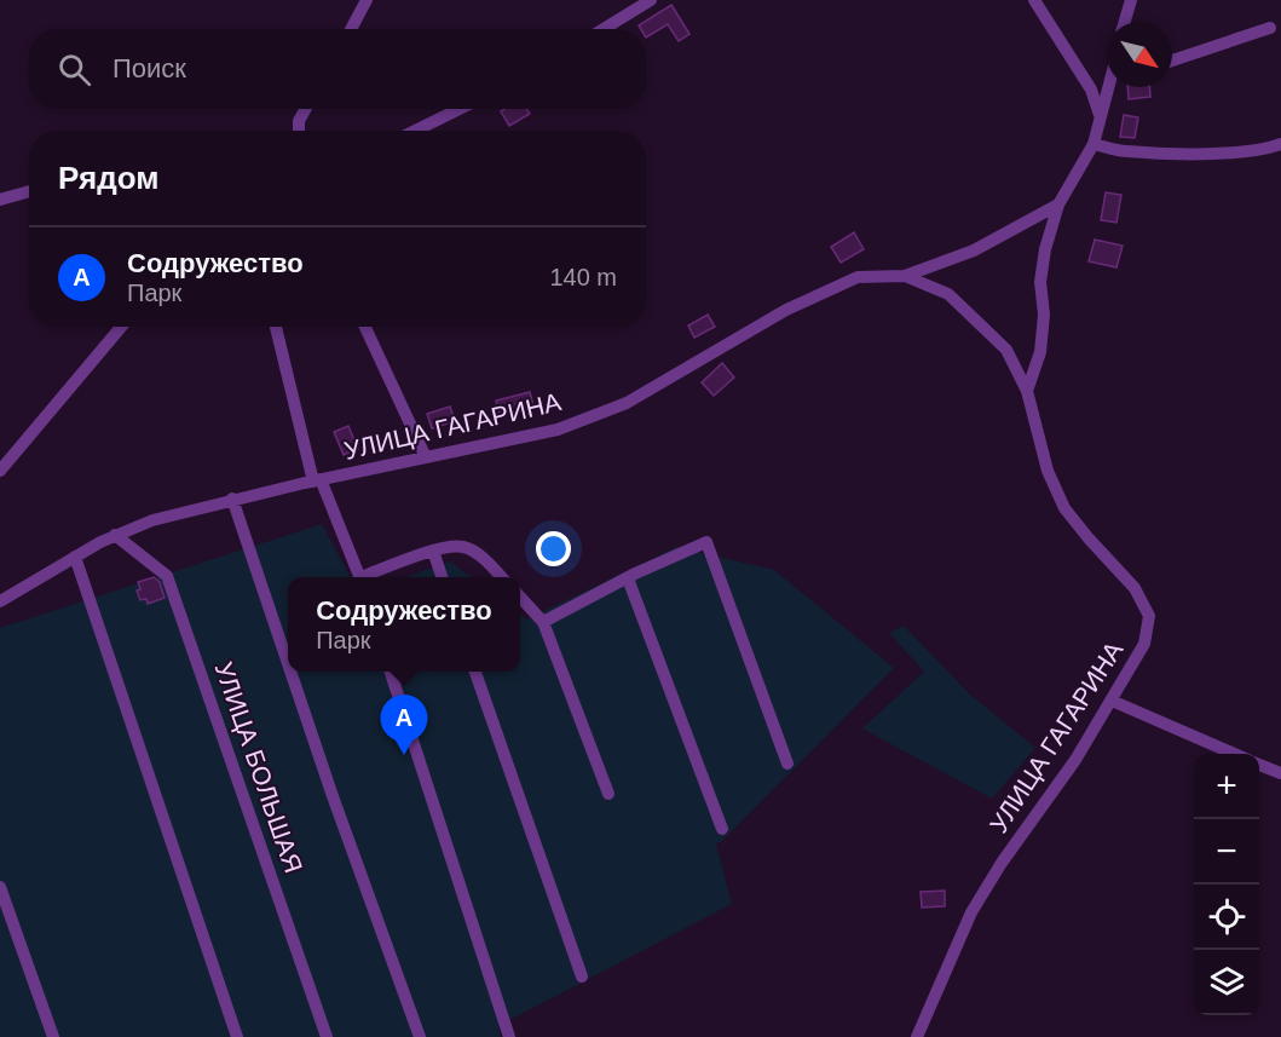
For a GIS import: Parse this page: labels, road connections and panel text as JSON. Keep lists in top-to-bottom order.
{
  "streets": {
    "street": ["УЛИЦА ГАГАРИНА", "УЛИЦА БОЛЬШАЯ"]
  },
  "crossings": [
    ["УЛИЦА ГАГАРИНА", "УЛИЦА БОЛЬШАЯ"]
  ],
  "north": "bottom right",
  "page": {
    "search": "Поиск",
    "heading": "Рядом",
    "list": [
      {
        "mark": "A",
        "name": "Содружество",
        "note": "Парк",
        "value": "140 m"
      }
    ],
    "popup": ["Содружество", "Парк"],
    "pins": "A",
    "map_buttons": ["+", "−"]
  }
}
